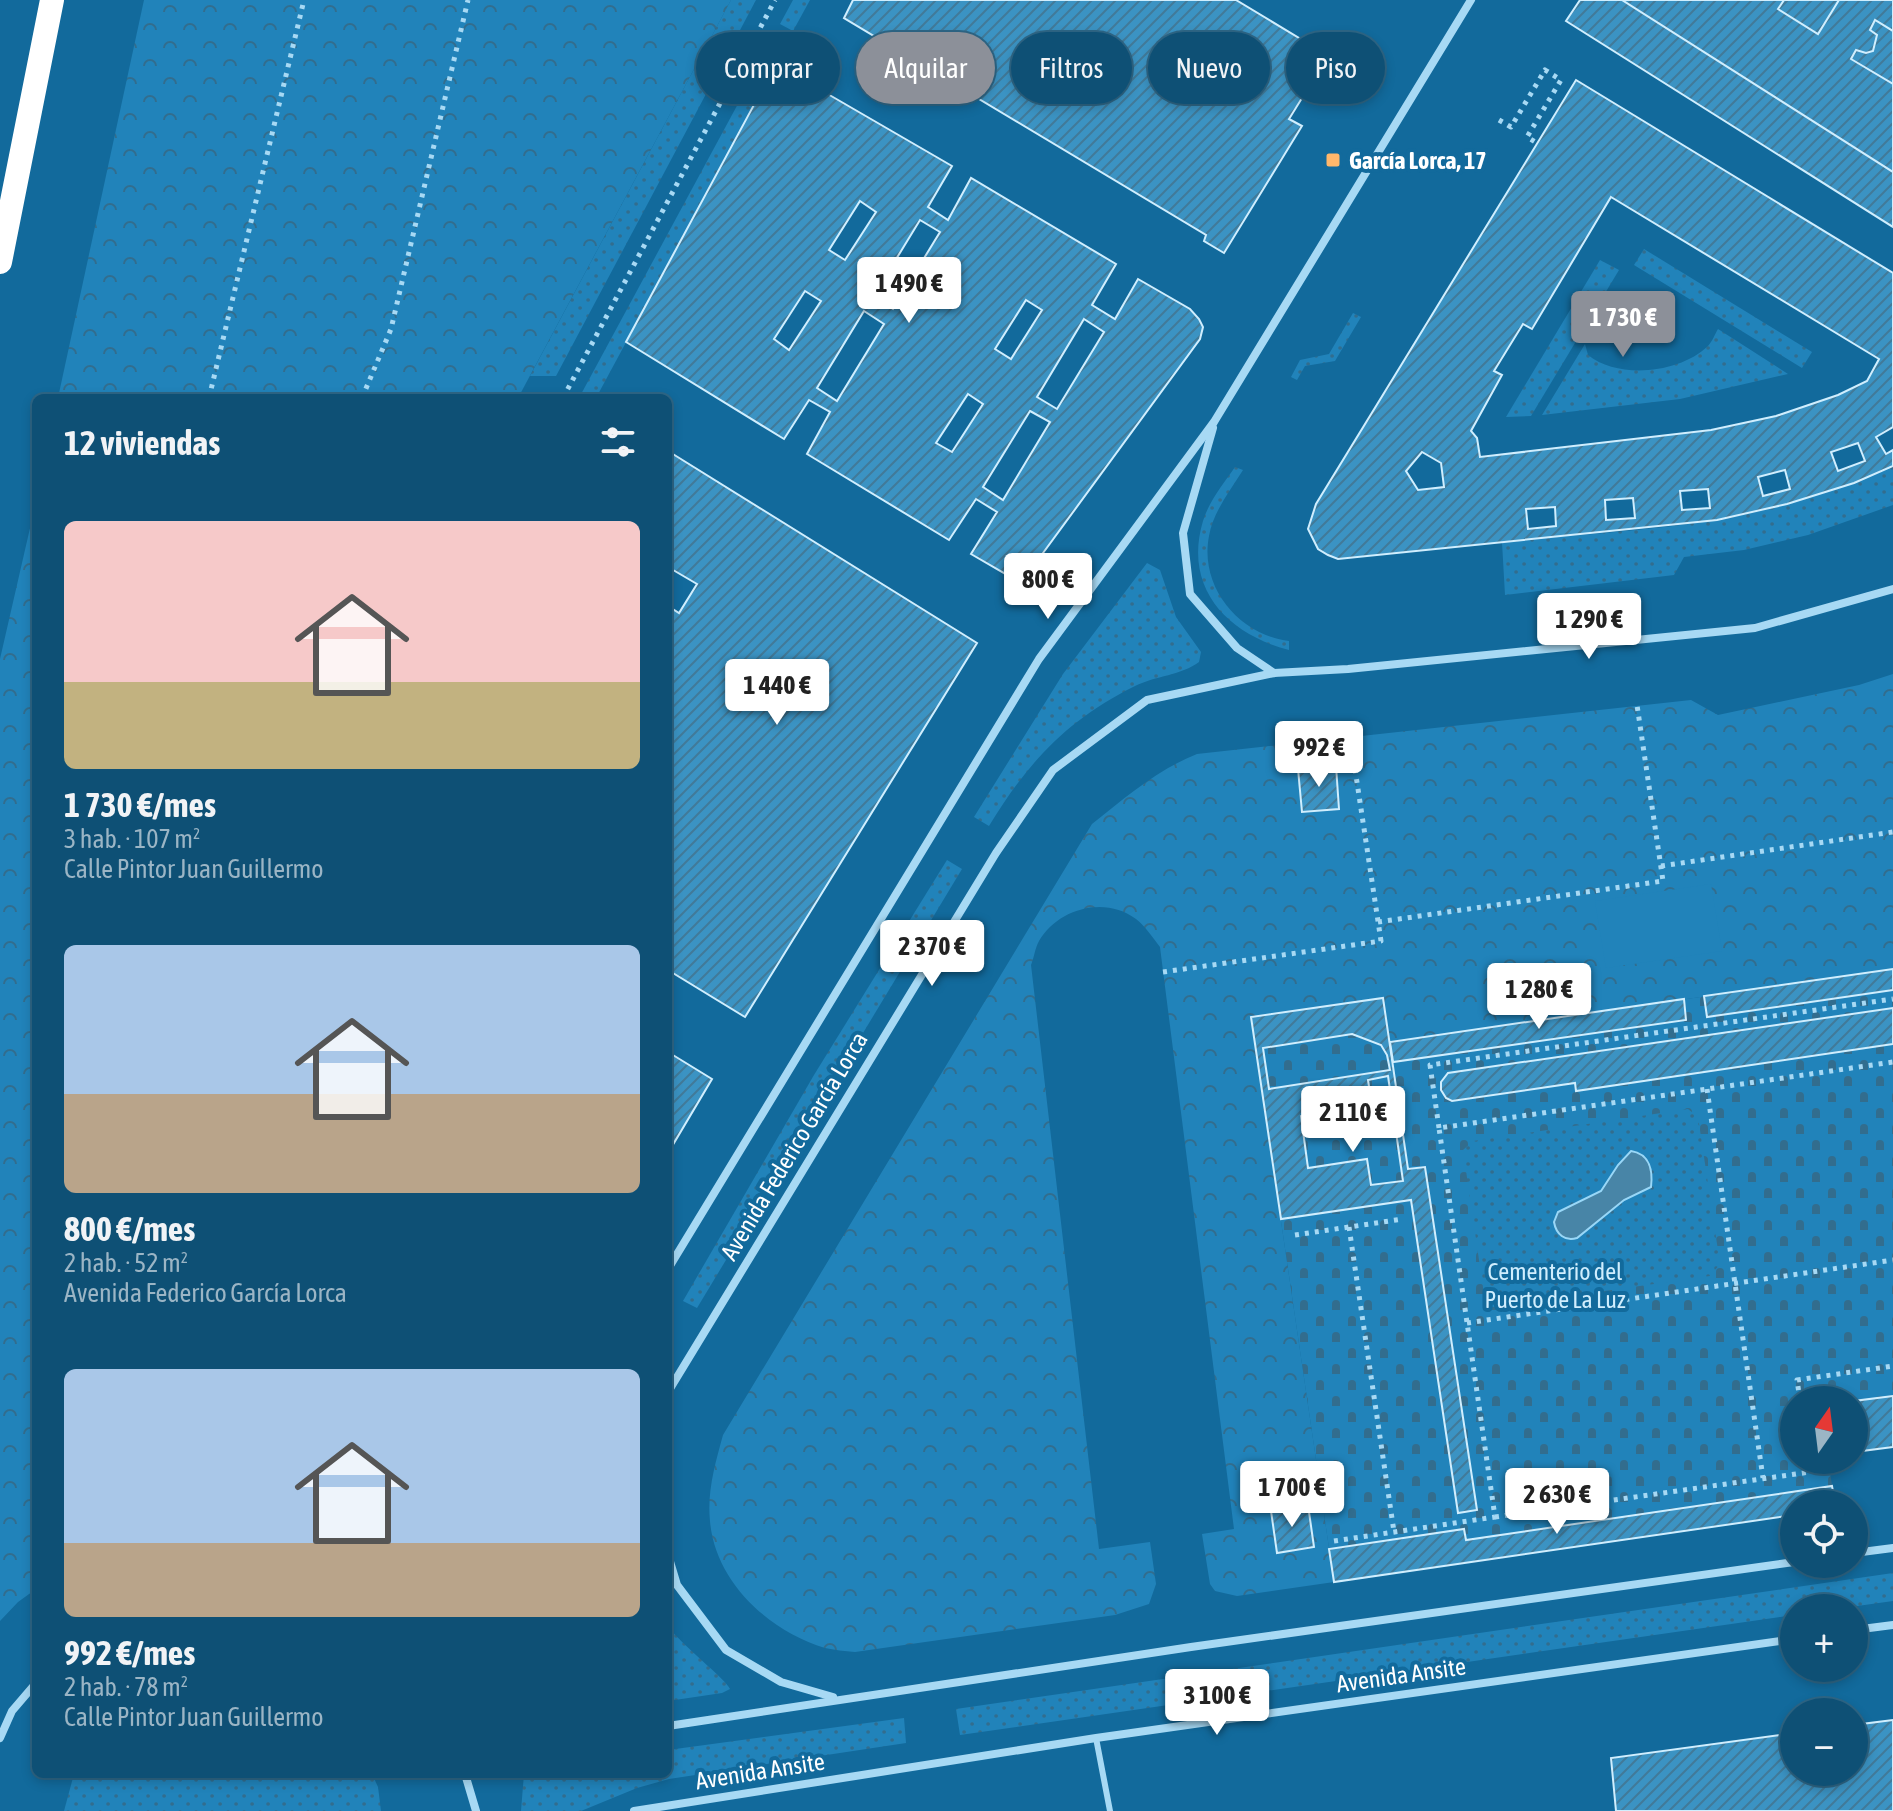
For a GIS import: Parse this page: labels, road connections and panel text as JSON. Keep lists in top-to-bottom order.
{
  "streets": {
    "street": ["Avenida Federico García Lorca", "Avenida Ansite"]
  },
  "parks": ["Cementerio del Puerto de La Luz"],
  "places": {
    "transit": ["García Lorca, 17"]
  },
  "north": "top",
  "page": {
    "chip": [
      "Comprar",
      "Alquilar",
      "Filtros",
      "Nuevo",
      "Piso"
    ],
    "price": [
      "1 490 €",
      "1 730 €",
      "800 €",
      "1 290 €",
      "1 440 €",
      "992 €",
      "2 370 €",
      "1 280 €",
      "2 110 €",
      "1 700 €",
      "2 630 €",
      "3 100 €"
    ],
    "heading": "12 viviendas",
    "list": [
      {
        "name": "1 730 €/mes",
        "note": "3 hab. · 107 m² · Calle Pintor Juan Guillermo"
      },
      {
        "name": "800 €/mes",
        "note": "2 hab. · 52 m² · Avenida Federico García Lorca"
      },
      {
        "name": "992 €/mes",
        "note": "2 hab. · 78 m² · Calle Pintor Juan Guillermo"
      }
    ],
    "map_buttons": ["+", "−"]
  }
}
